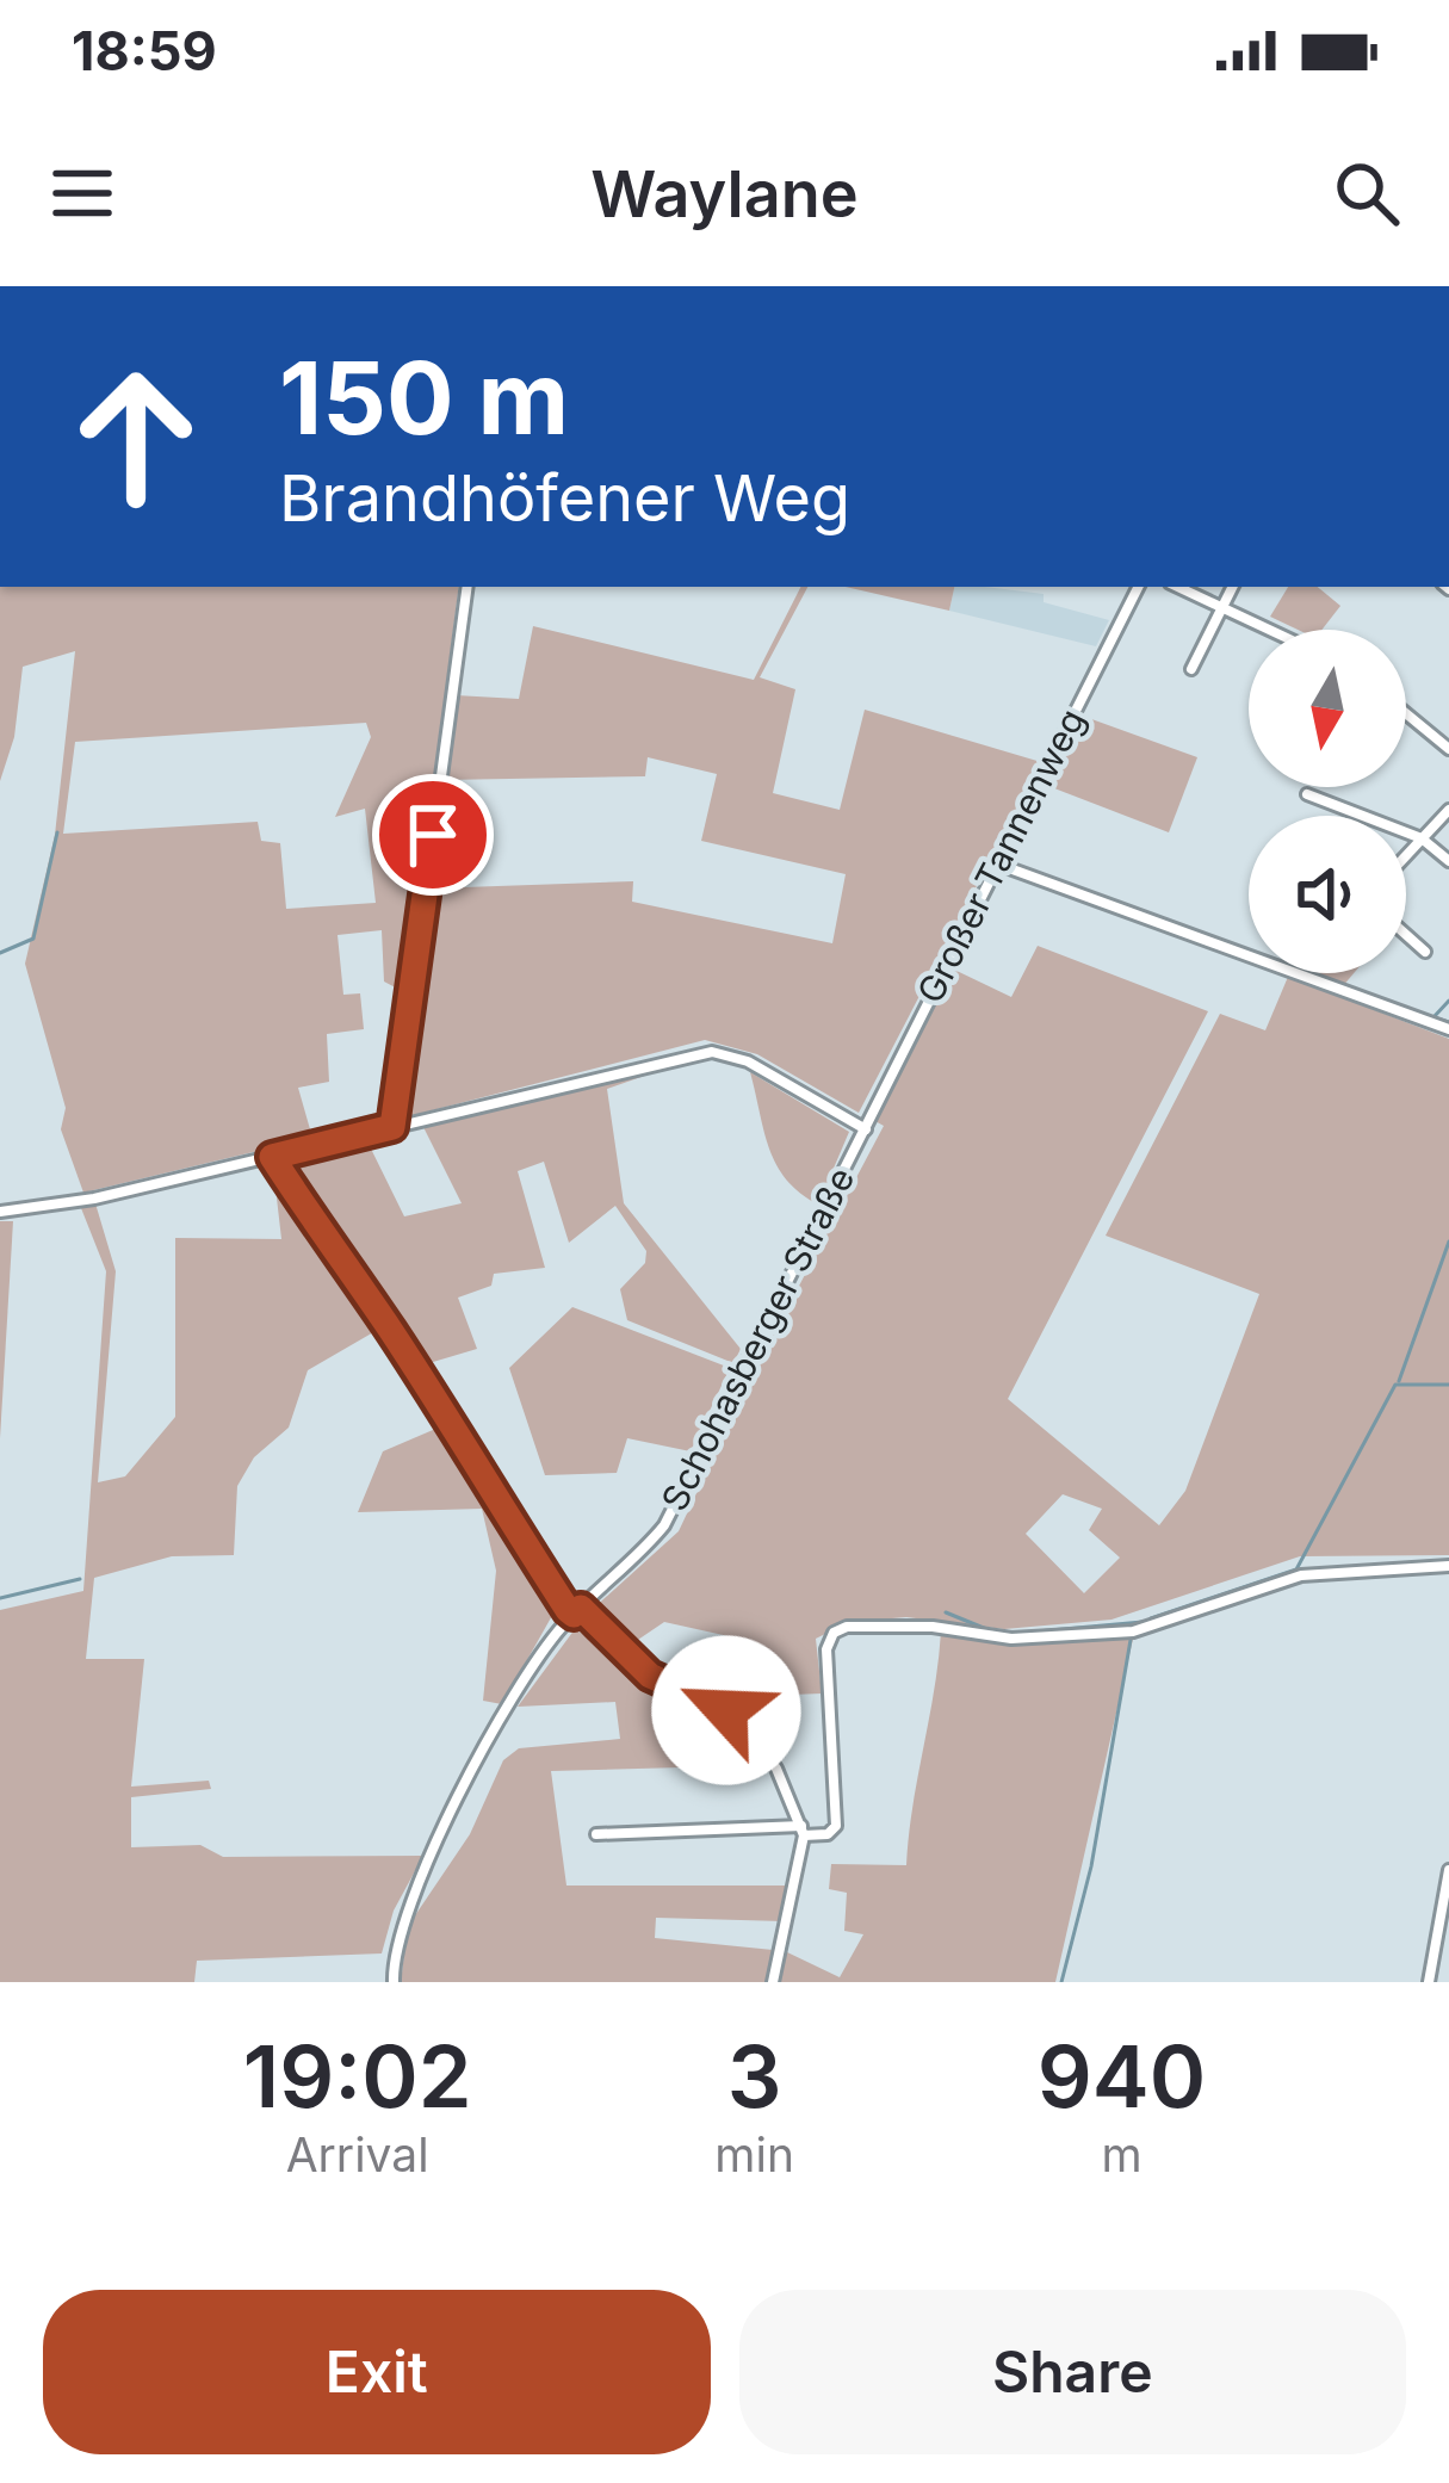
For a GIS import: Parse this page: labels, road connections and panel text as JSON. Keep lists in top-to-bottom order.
{
  "streets": {
    "street": ["Großer Tannenweg", "Schohasberger Straße"]
  },
  "crossings": [
    ["Großer Tannenweg", "Schohasberger Straße"]
  ],
  "north": "bottom",
  "page": {
    "status": "18:59",
    "header": "Waylane",
    "turn": ["150 m", "Brandhöfener Weg"],
    "eta": [
      "19:02",
      "Arrival",
      "3",
      "min",
      "940",
      "m"
    ],
    "buttons": ["Exit", "Share"]
  }
}
